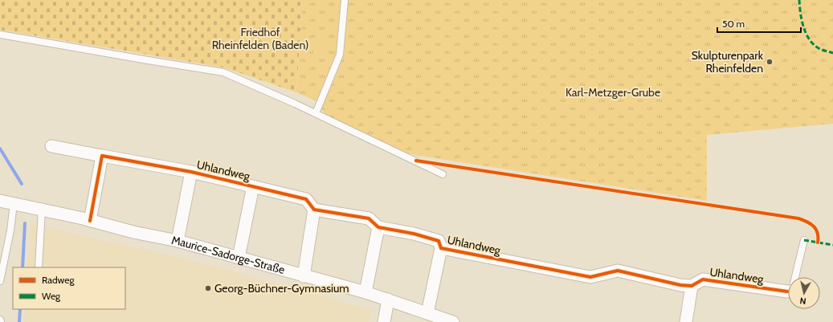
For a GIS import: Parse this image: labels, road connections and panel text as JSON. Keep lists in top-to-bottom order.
{
  "streets": {
    "street": ["Uhlandweg", "Maurice-Sadorge-Straße"]
  },
  "crossings": [
    ["Uhlandweg", "Maurice-Sadorge-Straße"]
  ],
  "parks": ["Friedhof Rheinfelden (Baden)", "Karl-Metzger-Grube"],
  "places": ["Skulpturenpark Rheinfelden", "Georg-Büchner-Gymnasium"],
  "legend": ["Radweg", "Weg"],
  "scale_bar": "50 m",
  "north": "bottom"
}
